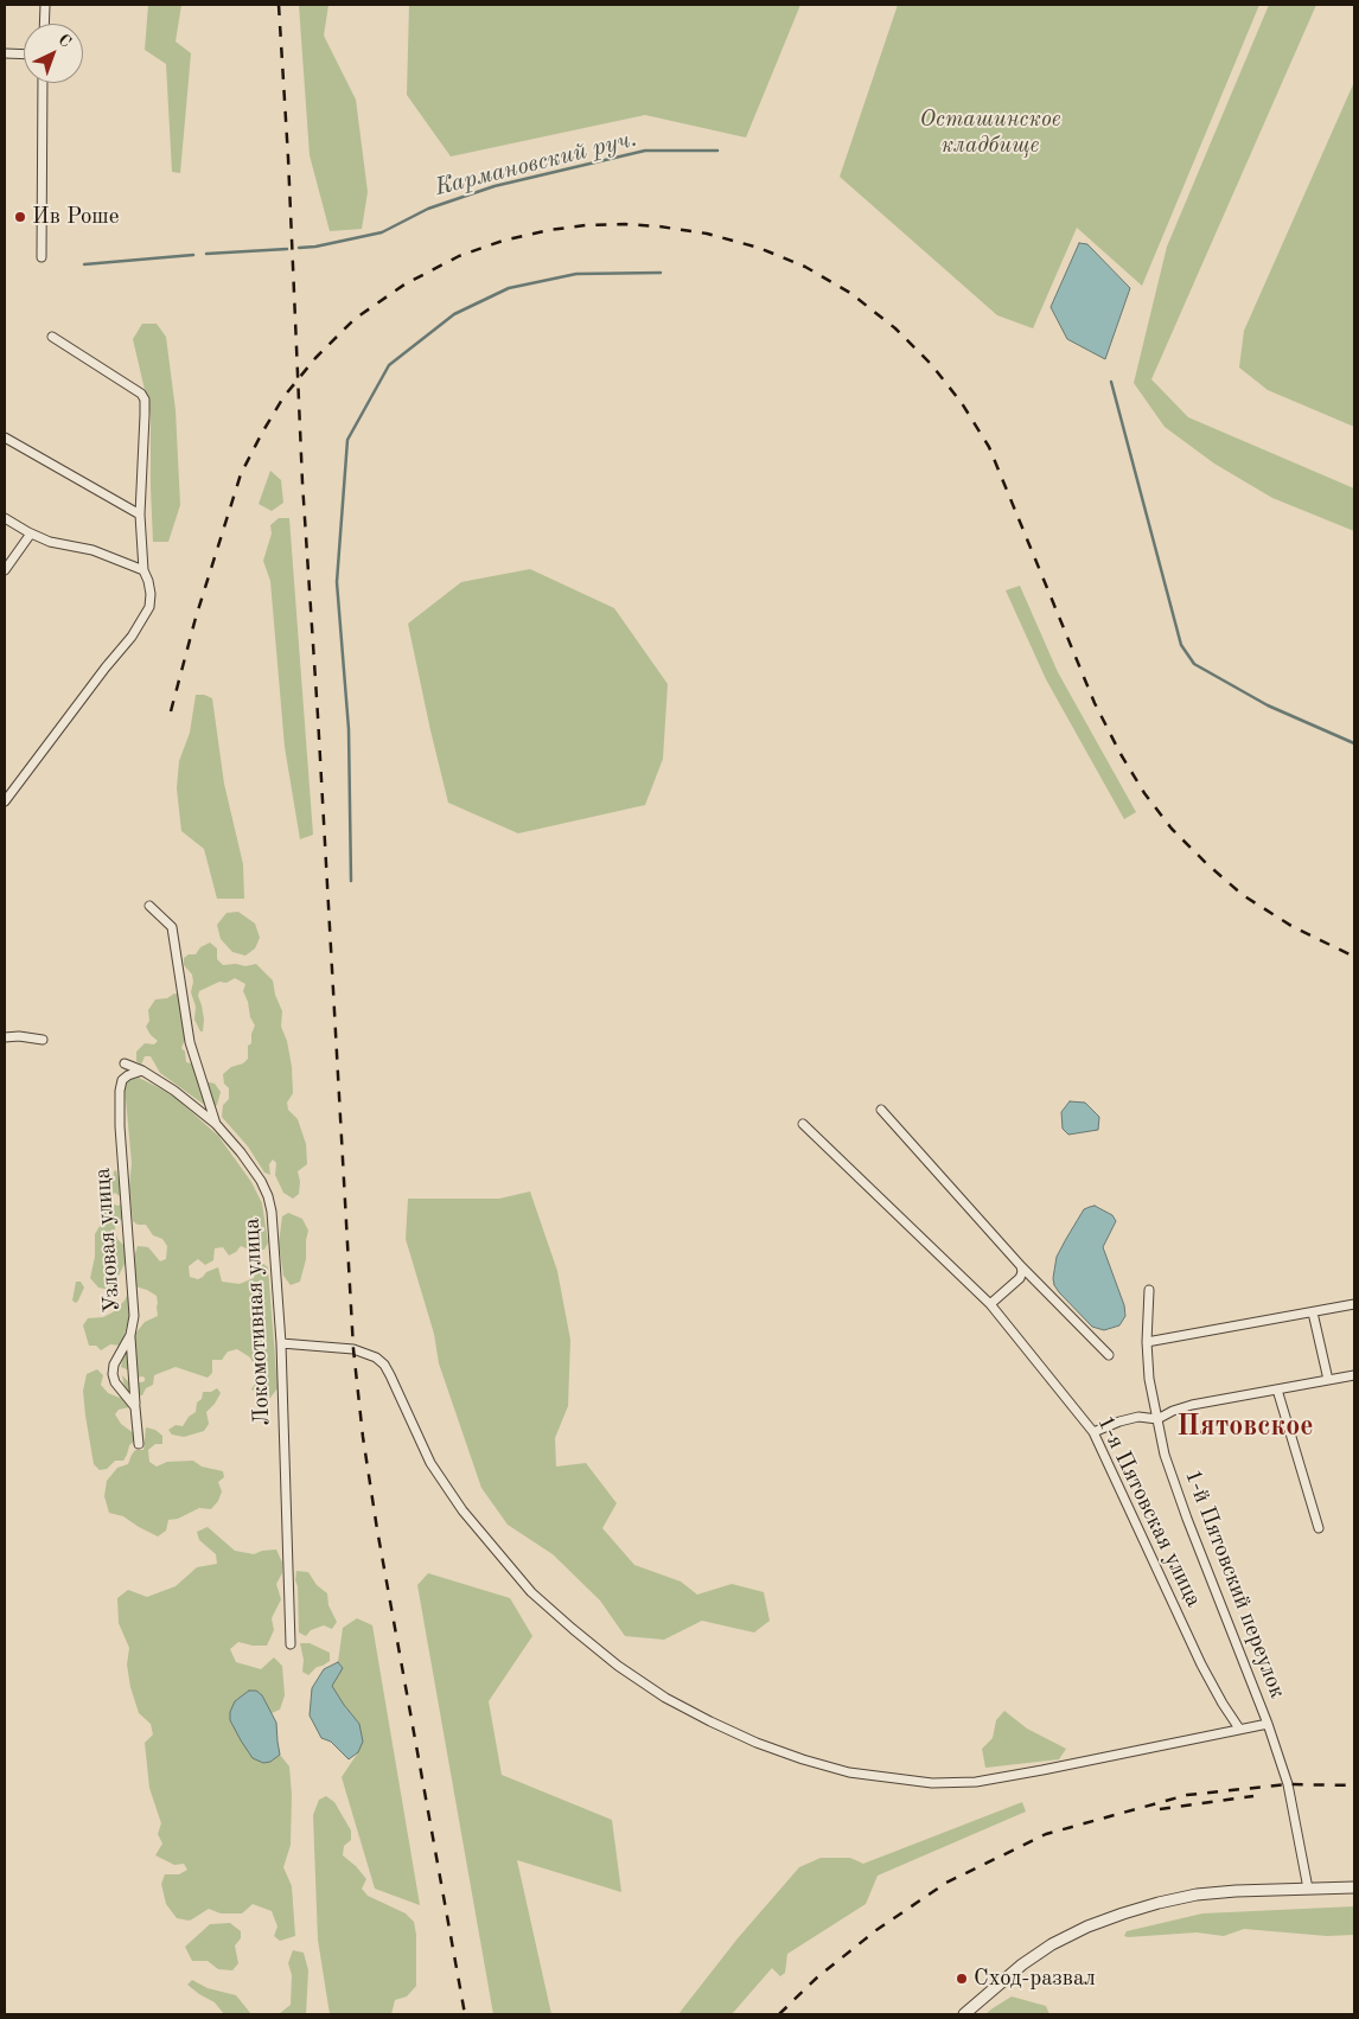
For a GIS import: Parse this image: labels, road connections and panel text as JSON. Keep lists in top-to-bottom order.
{
  "streets": {
    "street": [
      "Узловая улица",
      "Локомотивная улица",
      "1-я Пятовская улица",
      "1-й Пятовский переулок"
    ]
  },
  "crossings": [
    ["Узловая улица", "Локомотивная улица"]
  ],
  "districts": ["Пятовское"],
  "water": ["Кармановский руч."],
  "parks": ["Осташинское кладбище"],
  "places": ["Ив Роше", "Сход-развал"],
  "north": "top right"
}
